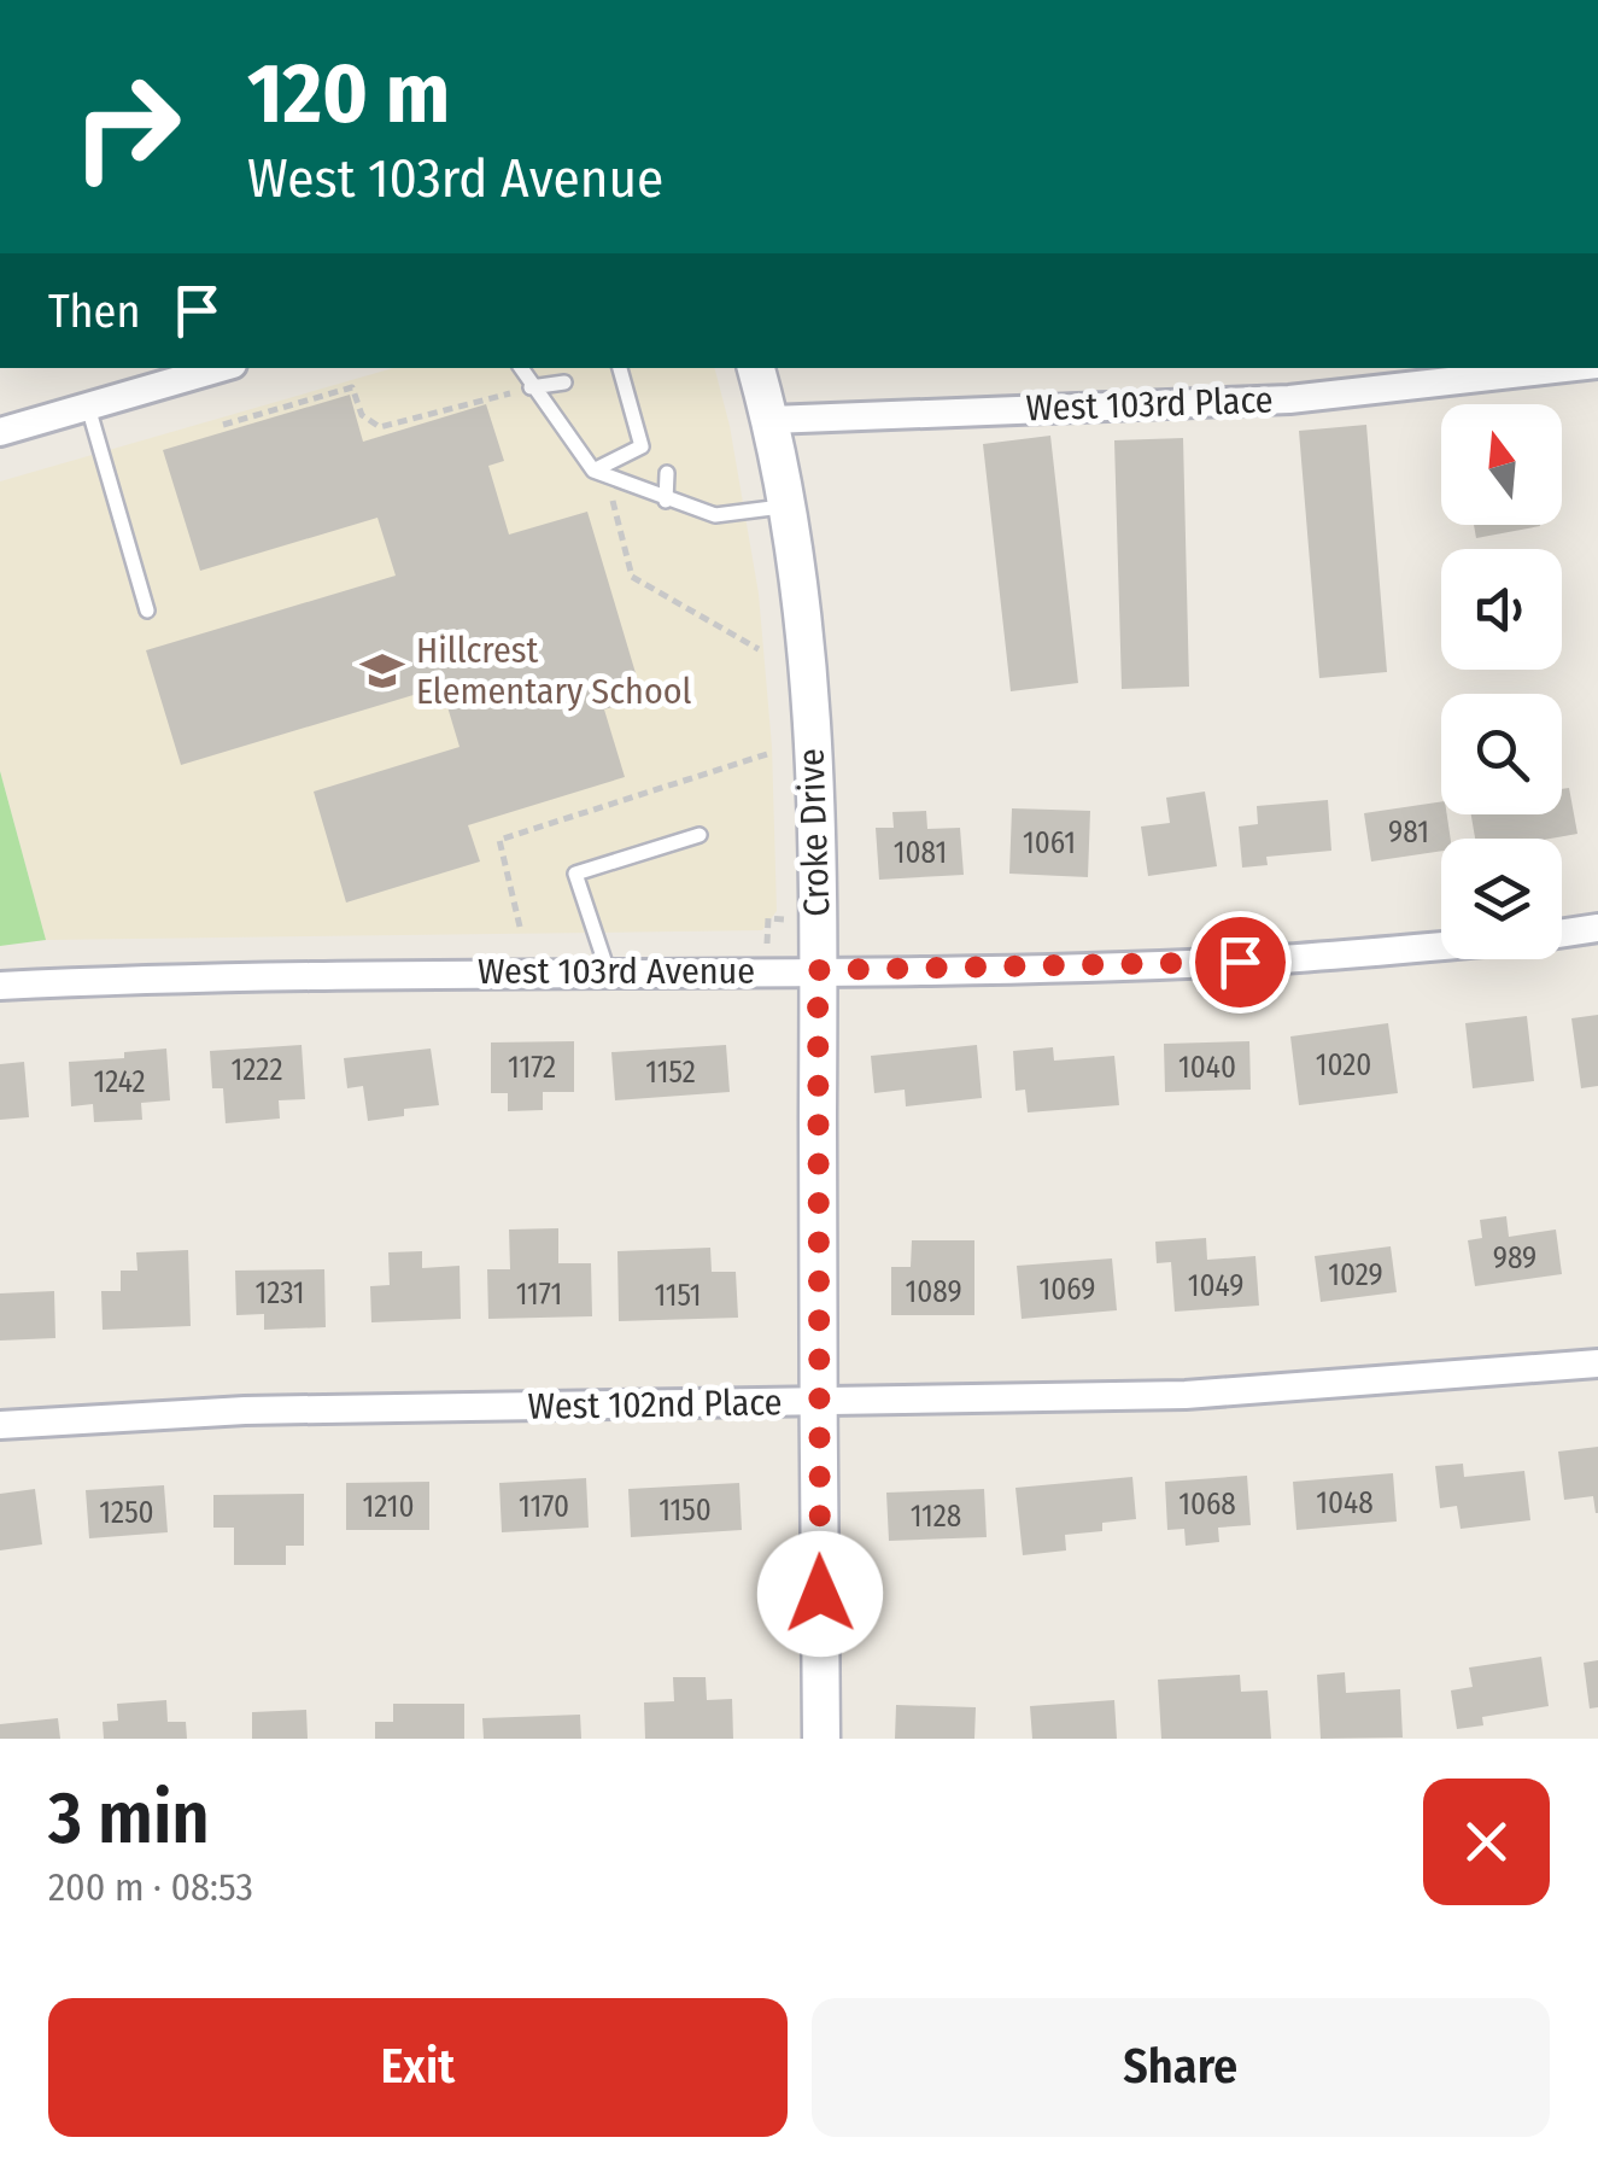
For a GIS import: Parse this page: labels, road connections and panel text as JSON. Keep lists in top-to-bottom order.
{
  "streets": {
    "street": [
      "West 103rd Place",
      "Croke Drive",
      "West 103rd Avenue",
      "West 102nd Place"
    ]
  },
  "crossings": [
    ["West 103rd Place", "Croke Drive"],
    ["Croke Drive", "West 103rd Avenue"],
    ["Croke Drive", "West 102nd Place"]
  ],
  "places": {
    "school or university": ["Hillcrest Elementary School"]
  },
  "house_numbers": [
    "981",
    "1061",
    "1081",
    "1020",
    "1172",
    "1040",
    "1222",
    "1152",
    "1242",
    "989",
    "1029",
    "1049",
    "1069",
    "1089",
    "1231",
    "1171",
    "1151",
    "1048",
    "1068",
    "1210",
    "1170",
    "1150",
    "1250",
    "1128"
  ],
  "north": "top",
  "page": {
    "turn": ["120 m", "West 103rd Avenue"],
    "then": "Then",
    "heading": ["3 min", "200 m · 08:53"],
    "buttons": ["Exit", "Share"]
  }
}
